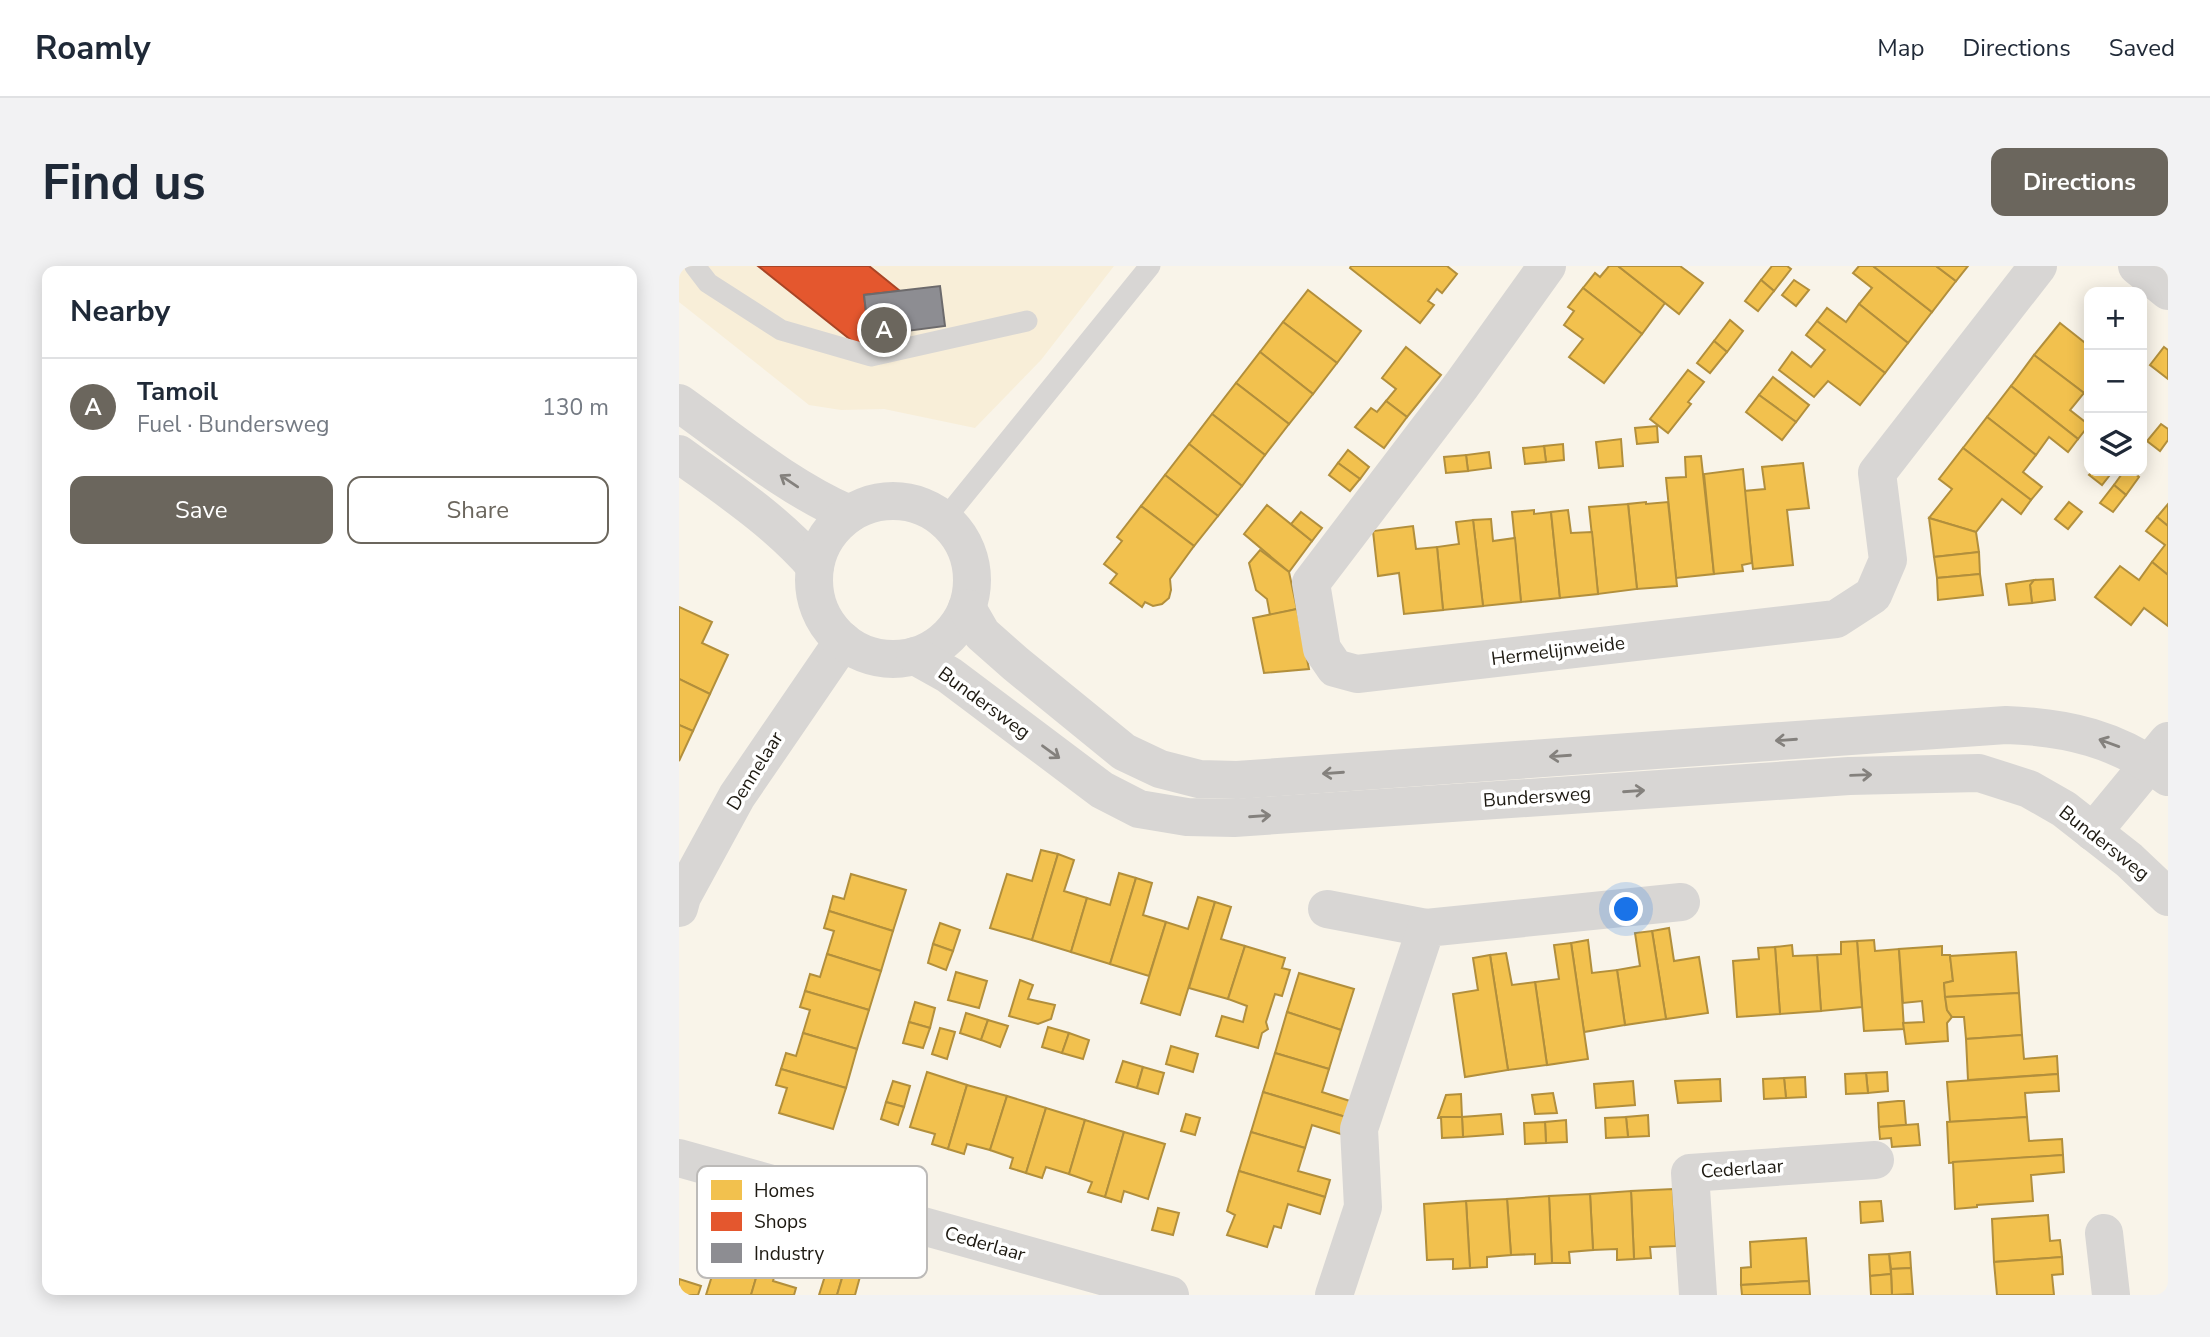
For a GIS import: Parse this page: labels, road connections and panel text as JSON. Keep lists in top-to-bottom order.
{
  "streets": {
    "street": [
      "Hermelijnweide",
      "Bundersweg",
      "Dennelaar",
      "Cederlaar"
    ]
  },
  "crossings": [
    ["Bundersweg", "Dennelaar"]
  ],
  "legend": ["Homes", "Shops", "Industry"],
  "page": {
    "header": "Roamly",
    "nav": ["Map", "Directions", "Saved"],
    "buttons": [
      "Directions",
      ["Save", "Share"]
    ],
    "title": "Find us",
    "heading": "Nearby",
    "map_buttons": ["+", "−"],
    "pins": "A",
    "list": [
      {
        "mark": "A",
        "name": "Tamoil",
        "note": "Fuel · Bundersweg",
        "value": "130 m"
      }
    ]
  }
}
